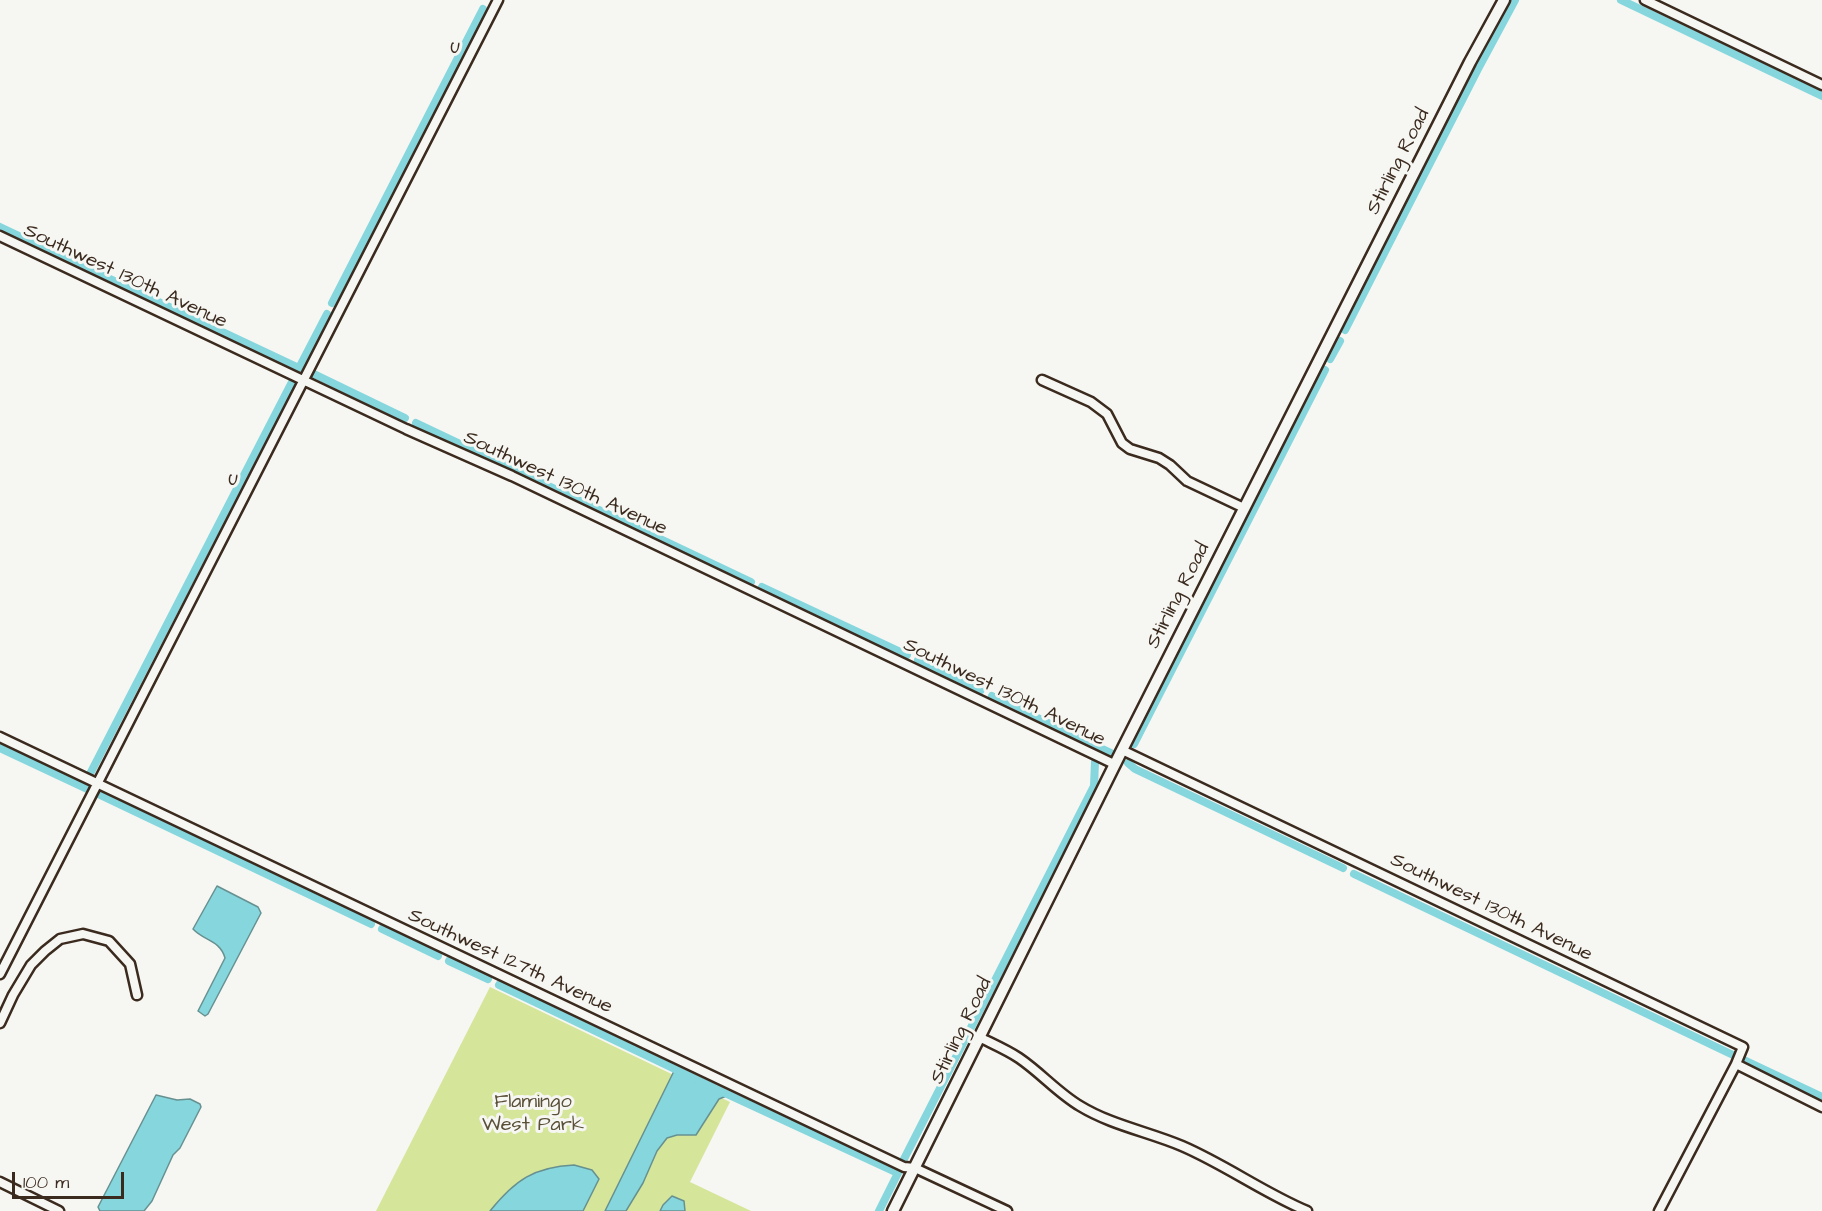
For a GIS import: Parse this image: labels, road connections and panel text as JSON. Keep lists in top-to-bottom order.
{
  "streets": {
    "street": [
      "c",
      "Stirling Road",
      "Southwest 130th Avenue",
      "Southwest 127th Avenue"
    ]
  },
  "crossings": [
    ["c", "Southwest 130th Avenue"],
    ["c", "Southwest 127th Avenue"],
    ["Stirling Road", "Southwest 130th Avenue"],
    ["Stirling Road", "Southwest 127th Avenue"]
  ],
  "parks": ["Flamingo West Park"],
  "scale_bar": "100 m"
}
